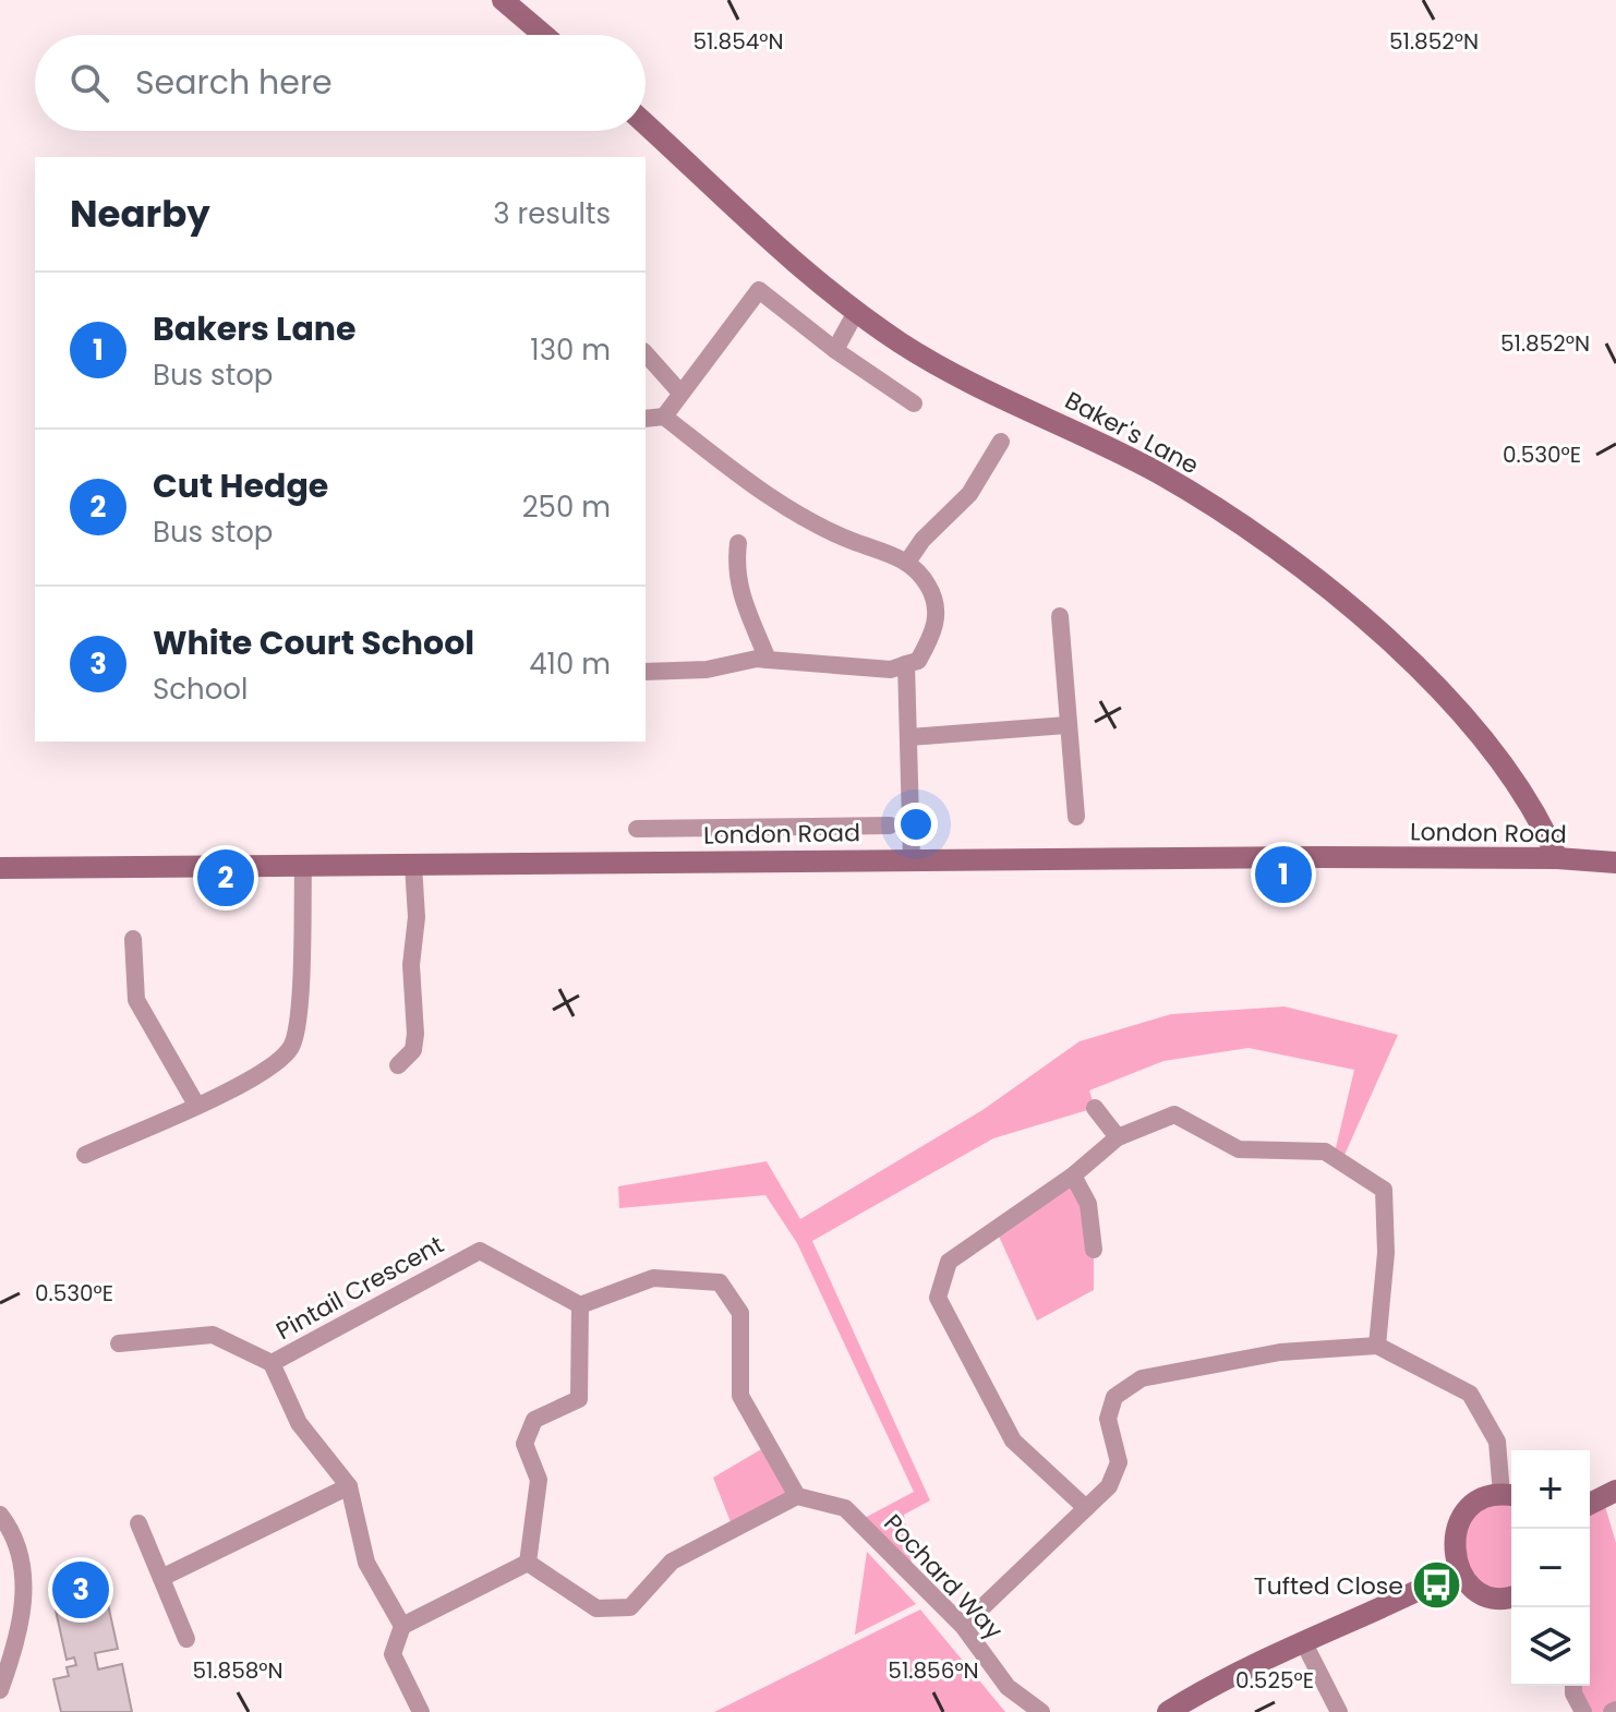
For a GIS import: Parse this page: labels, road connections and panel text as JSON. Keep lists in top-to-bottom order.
{
  "streets": {
    "street": [
      "Baker's Lane",
      "London Road",
      "Pintail Crescent",
      "Pochard Way"
    ]
  },
  "crossings": [
    ["Baker's Lane", "London Road"]
  ],
  "places": {
    "bus stop": ["Tufted Close"]
  },
  "page": {
    "search": "Search here",
    "heading": ["Nearby", "3 results"],
    "list": [
      {
        "mark": "1",
        "name": "Bakers Lane",
        "note": "Bus stop",
        "value": "130 m"
      },
      {
        "mark": "2",
        "name": "Cut Hedge",
        "note": "Bus stop",
        "value": "250 m"
      },
      {
        "mark": "3",
        "name": "White Court School",
        "note": "School",
        "value": "410 m"
      }
    ],
    "pins": ["1", "2", "3"],
    "map_buttons": ["+", "−"]
  },
  "coordinates": [
    "51.854°N",
    "51.852°N",
    "0.530°E",
    "51.858°N",
    "51.856°N",
    "0.525°E"
  ]
}
